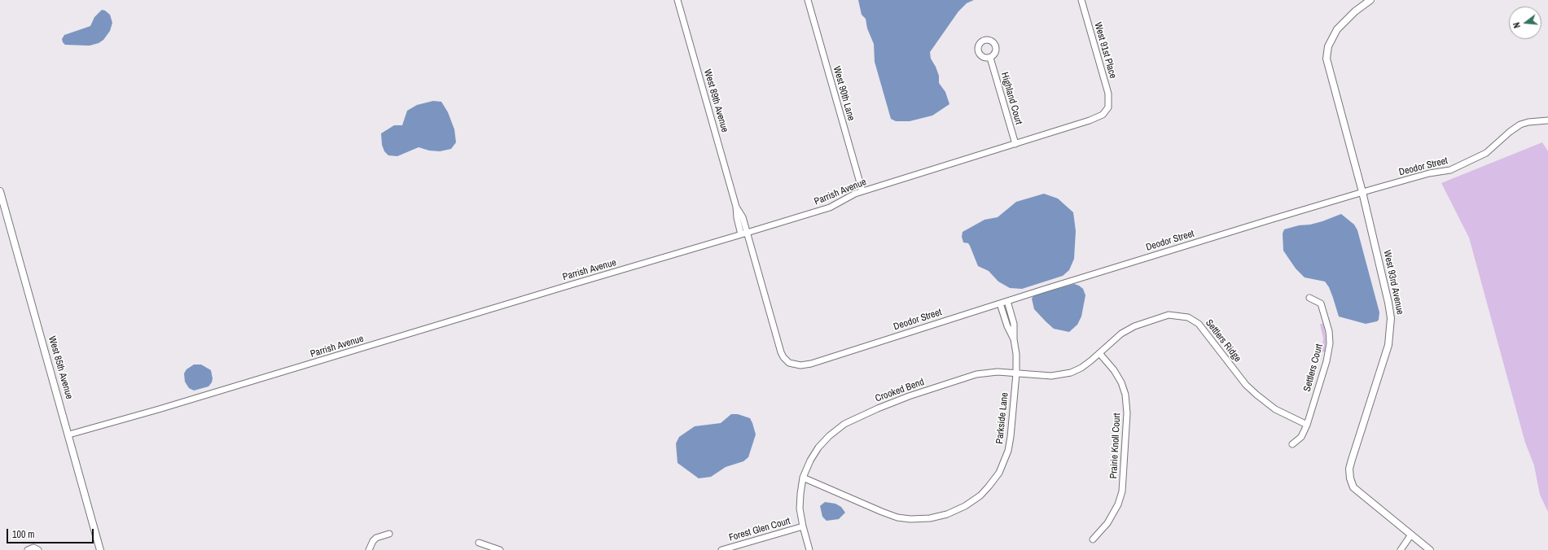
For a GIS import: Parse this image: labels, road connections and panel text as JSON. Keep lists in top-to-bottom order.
{
  "streets": {
    "street": [
      "West 91st Place",
      "West 90th Lane",
      "Highland Court",
      "West 89th Avenue",
      "Deodor Street",
      "Parrish Avenue",
      "West 93rd Avenue",
      "Settlers Ridge",
      "West 85th Avenue",
      "Settlers Court",
      "Crooked Bend",
      "Parkside Lane",
      "Prairie Knoll Court",
      "Forest Glen Court"
    ]
  },
  "crossings": [
    ["West 91st Place", "Parrish Avenue"],
    ["West 90th Lane", "Parrish Avenue"],
    ["Highland Court", "Parrish Avenue"],
    ["West 89th Avenue", "Deodor Street"],
    ["West 89th Avenue", "Parrish Avenue"],
    ["Deodor Street", "West 93rd Avenue"],
    ["Deodor Street", "Parkside Lane"],
    ["Parrish Avenue", "West 85th Avenue"],
    ["Settlers Ridge", "Settlers Court"],
    ["Settlers Ridge", "Crooked Bend"],
    ["Settlers Ridge", "Prairie Knoll Court"],
    ["Crooked Bend", "Parkside Lane"],
    ["Crooked Bend", "Prairie Knoll Court"],
    ["Crooked Bend", "Forest Glen Court"]
  ],
  "scale_bar": "100 m",
  "north": "left"
}
